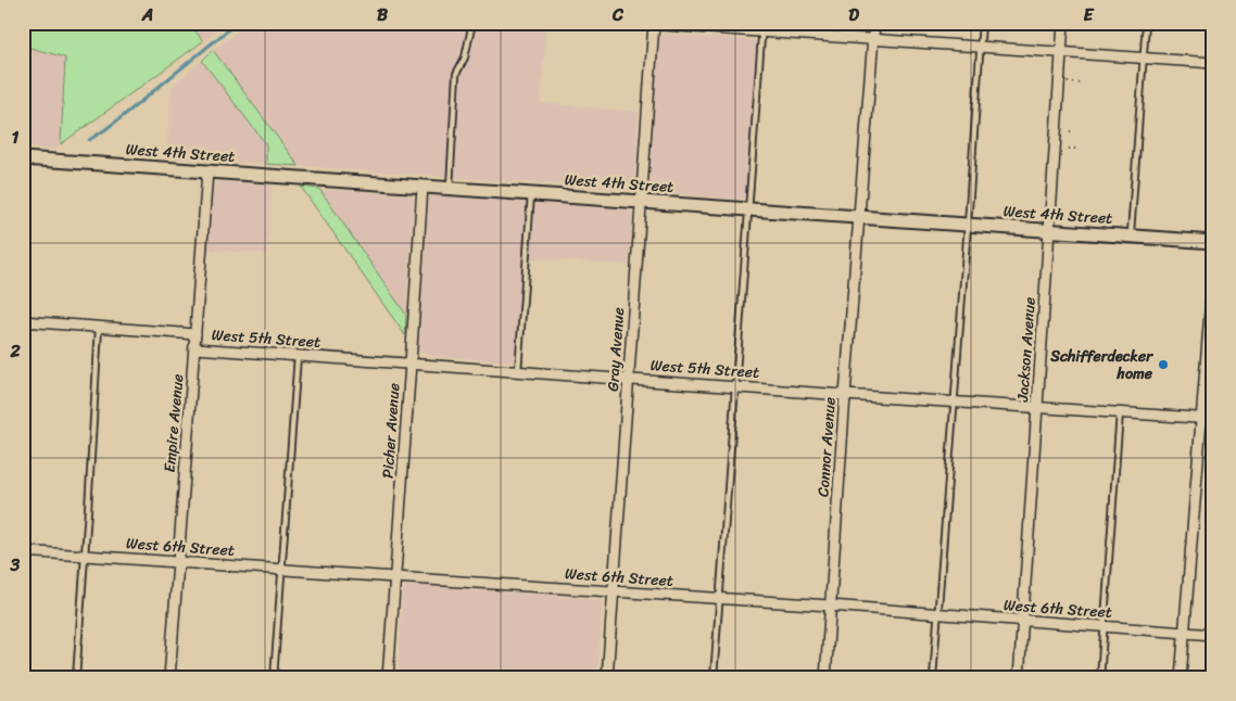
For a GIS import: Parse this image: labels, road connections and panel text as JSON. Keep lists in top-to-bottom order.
{
  "streets": {
    "street": [
      "West 4th Street",
      "West 5th Street",
      "Gray Avenue",
      "Jackson Avenue",
      "Empire Avenue",
      "Picher Avenue",
      "Connor Avenue",
      "West 6th Street"
    ]
  },
  "crossings": [
    ["West 4th Street", "Gray Avenue"],
    ["West 4th Street", "Jackson Avenue"],
    ["West 4th Street", "Empire Avenue"],
    ["West 4th Street", "Picher Avenue"],
    ["West 4th Street", "Connor Avenue"],
    ["West 5th Street", "Gray Avenue"],
    ["West 5th Street", "Jackson Avenue"],
    ["West 5th Street", "Empire Avenue"],
    ["West 5th Street", "Picher Avenue"],
    ["West 5th Street", "Connor Avenue"],
    ["Gray Avenue", "West 6th Street"],
    ["Jackson Avenue", "West 6th Street"],
    ["Empire Avenue", "West 6th Street"],
    ["Picher Avenue", "West 6th Street"],
    ["Connor Avenue", "West 6th Street"]
  ],
  "places": ["Schifferdecker home"],
  "grid": {
    "columns": [
      "A",
      "B",
      "C",
      "D",
      "E"
    ],
    "rows": ["1", "2", "3"]
  }
}
